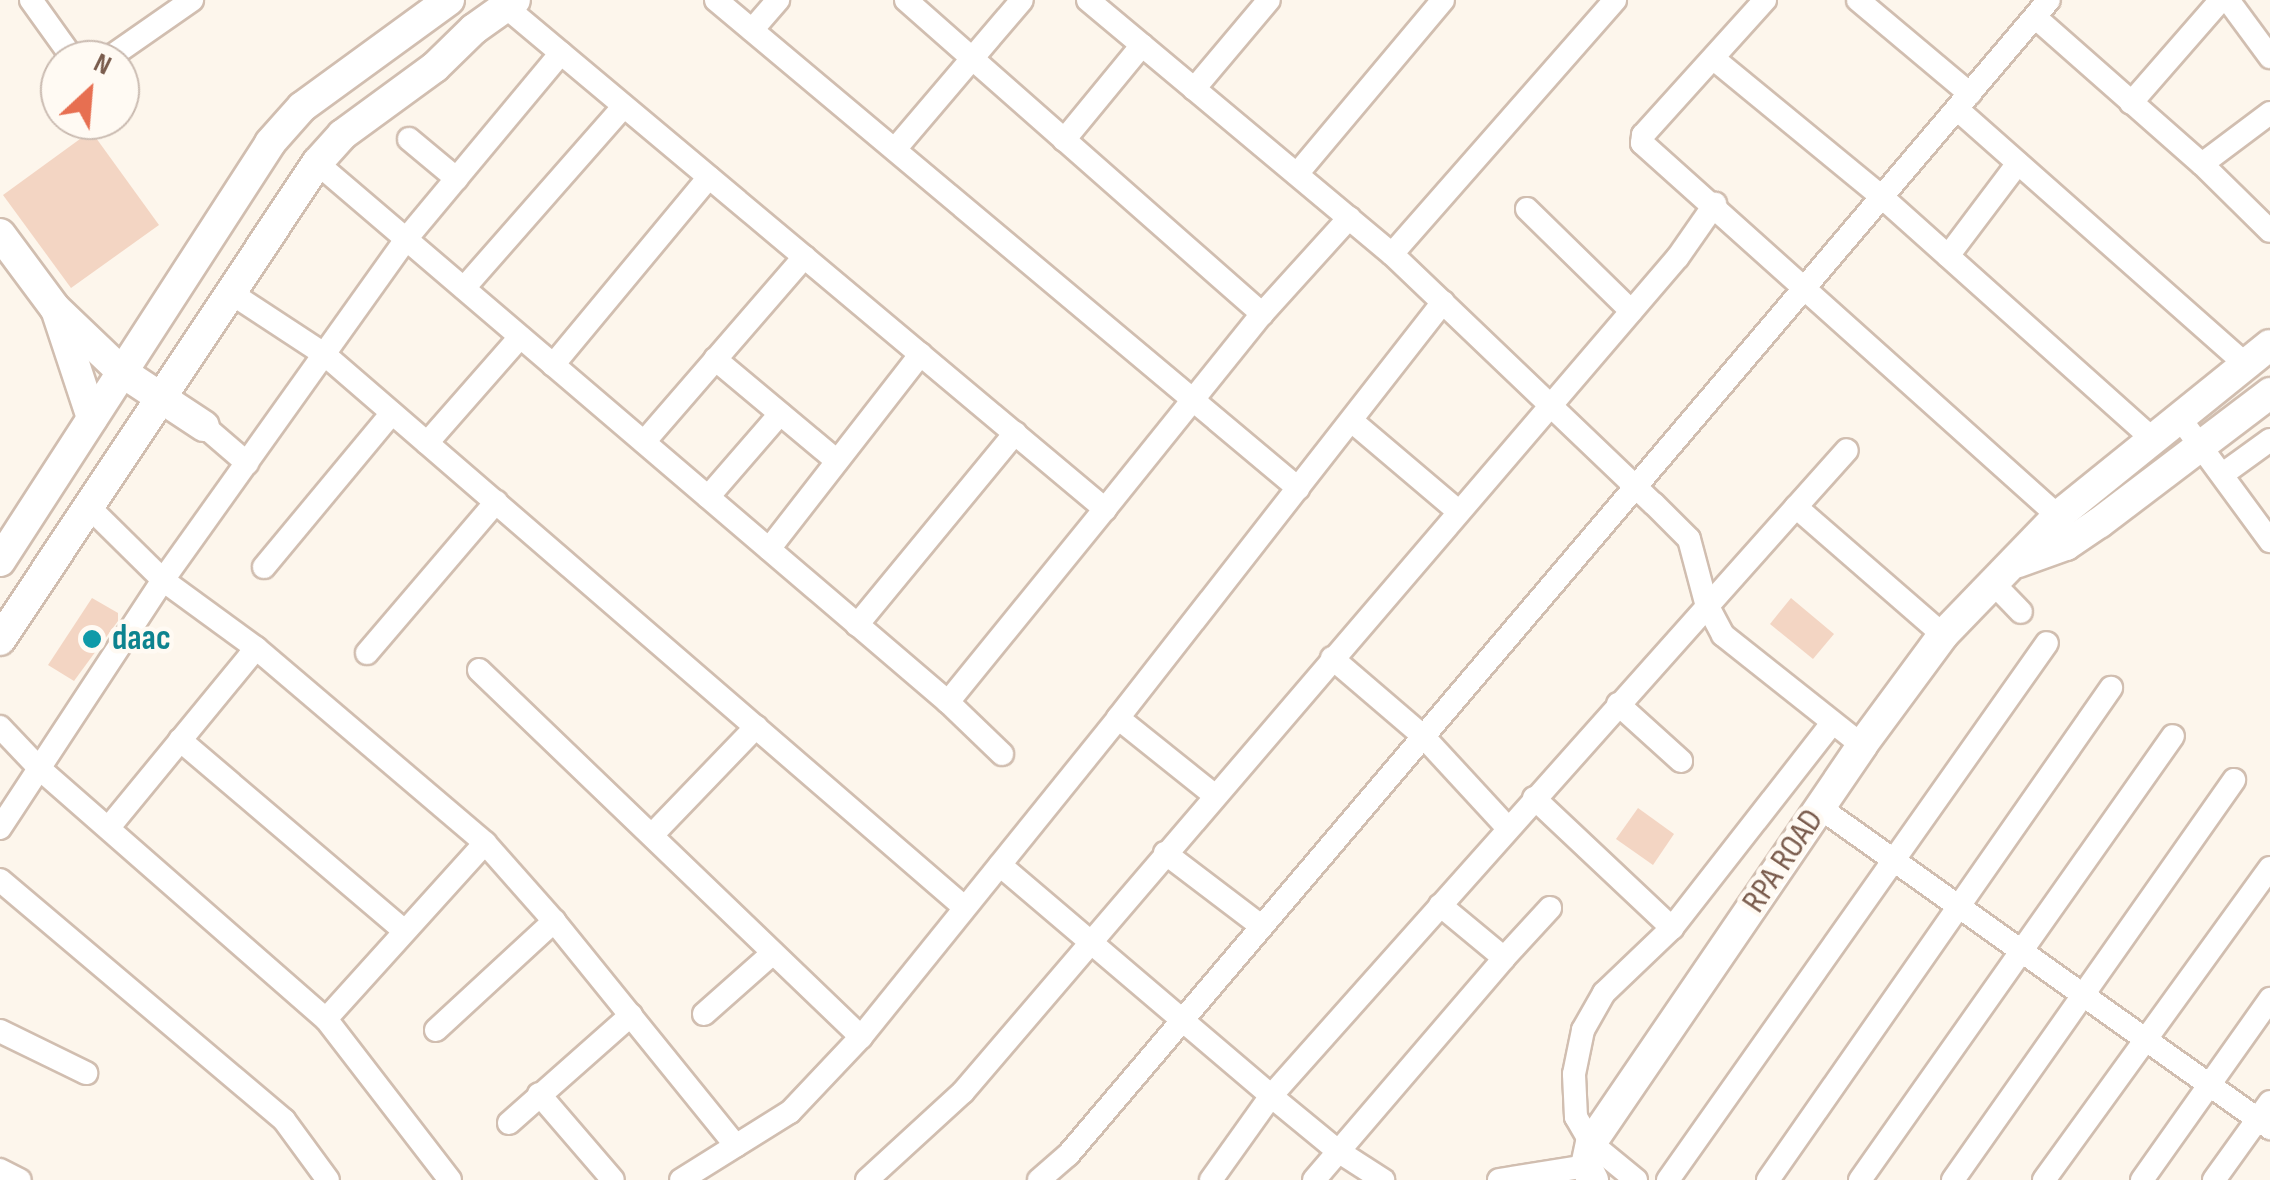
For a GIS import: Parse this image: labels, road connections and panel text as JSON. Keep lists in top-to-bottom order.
{
  "streets": {
    "street": ["RPA ROAD"]
  },
  "places": ["daac"],
  "north": "top right"
}
